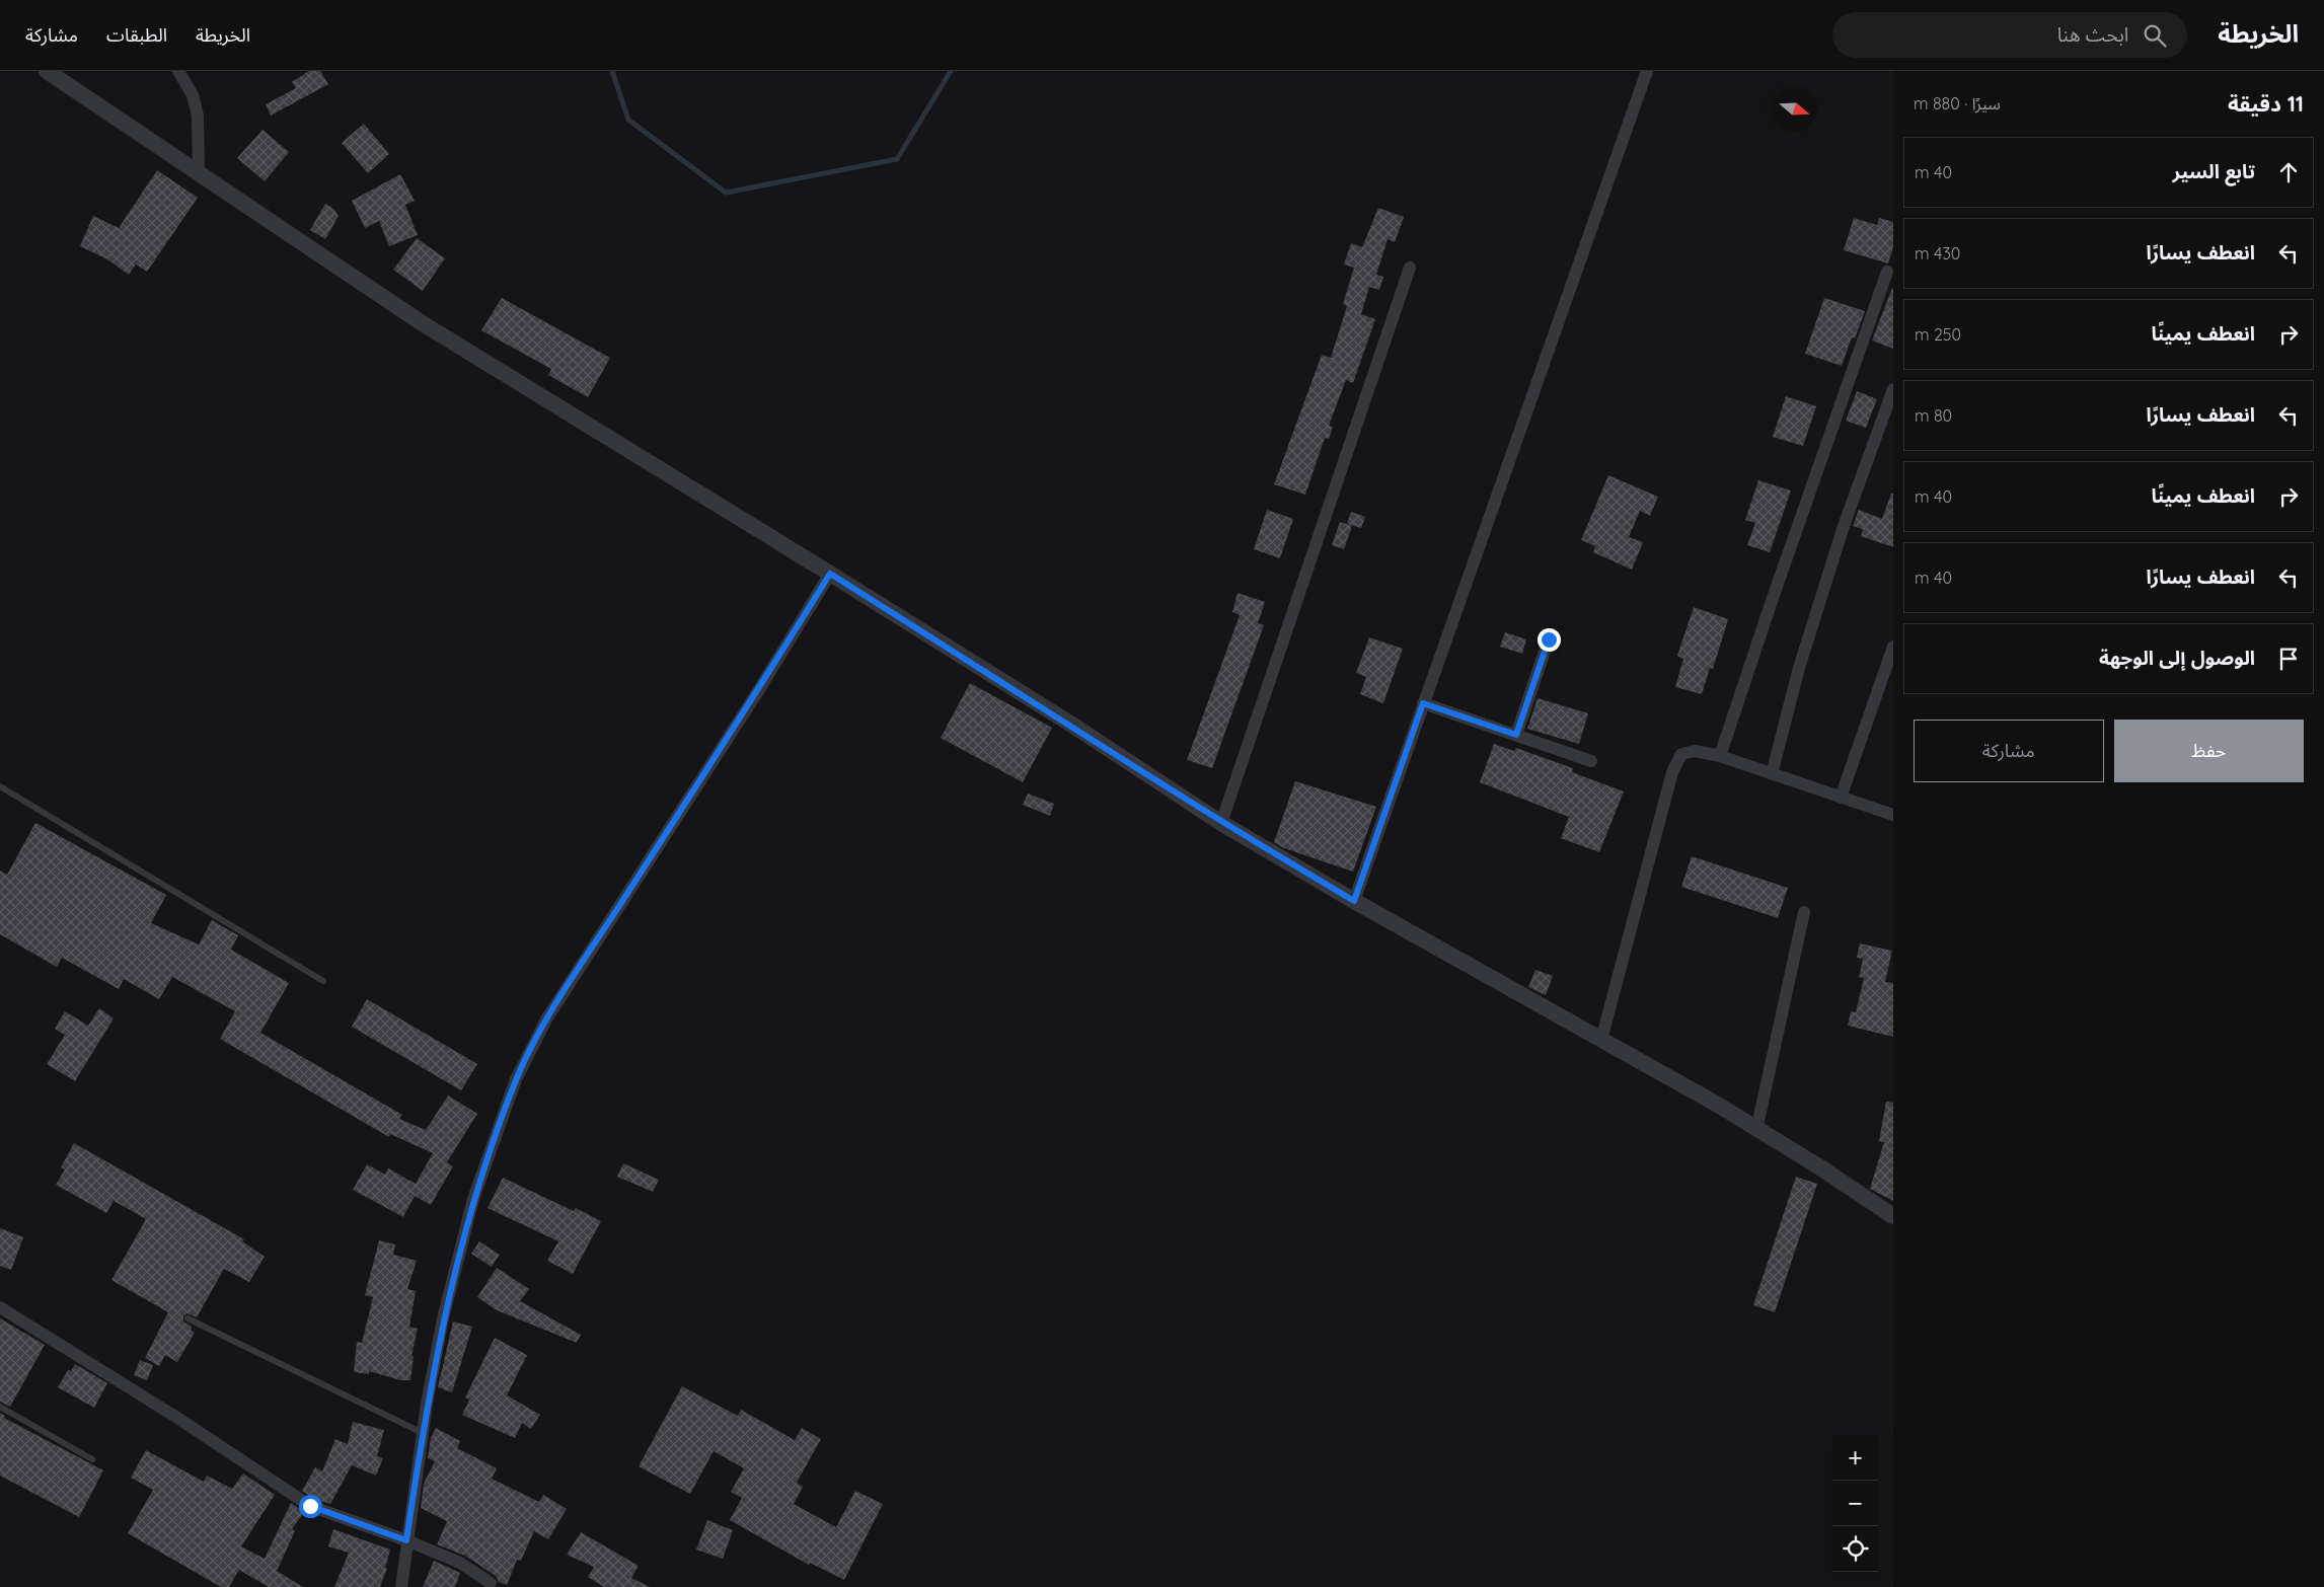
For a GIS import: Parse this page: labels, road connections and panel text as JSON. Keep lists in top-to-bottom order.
{
  "north": "right",
  "page": {
    "header": "الخريطة",
    "search": "ابحث هنا",
    "nav": ["الخريطة", "الطبقات", "مشاركة"],
    "heading": ["11 دقيقة", "سيرًا · 880 m"],
    "list": [
      ["تابع السير", "40 m"],
      ["انعطف يسارًا", "430 m"],
      ["انعطف يمينًا", "250 m"],
      ["انعطف يسارًا", "80 m"],
      ["انعطف يمينًا", "40 m"],
      ["انعطف يسارًا", "40 m"],
      "الوصول إلى الوجهة"
    ],
    "buttons": ["حفظ", "مشاركة"],
    "map_buttons": ["+", "−"]
  }
}
